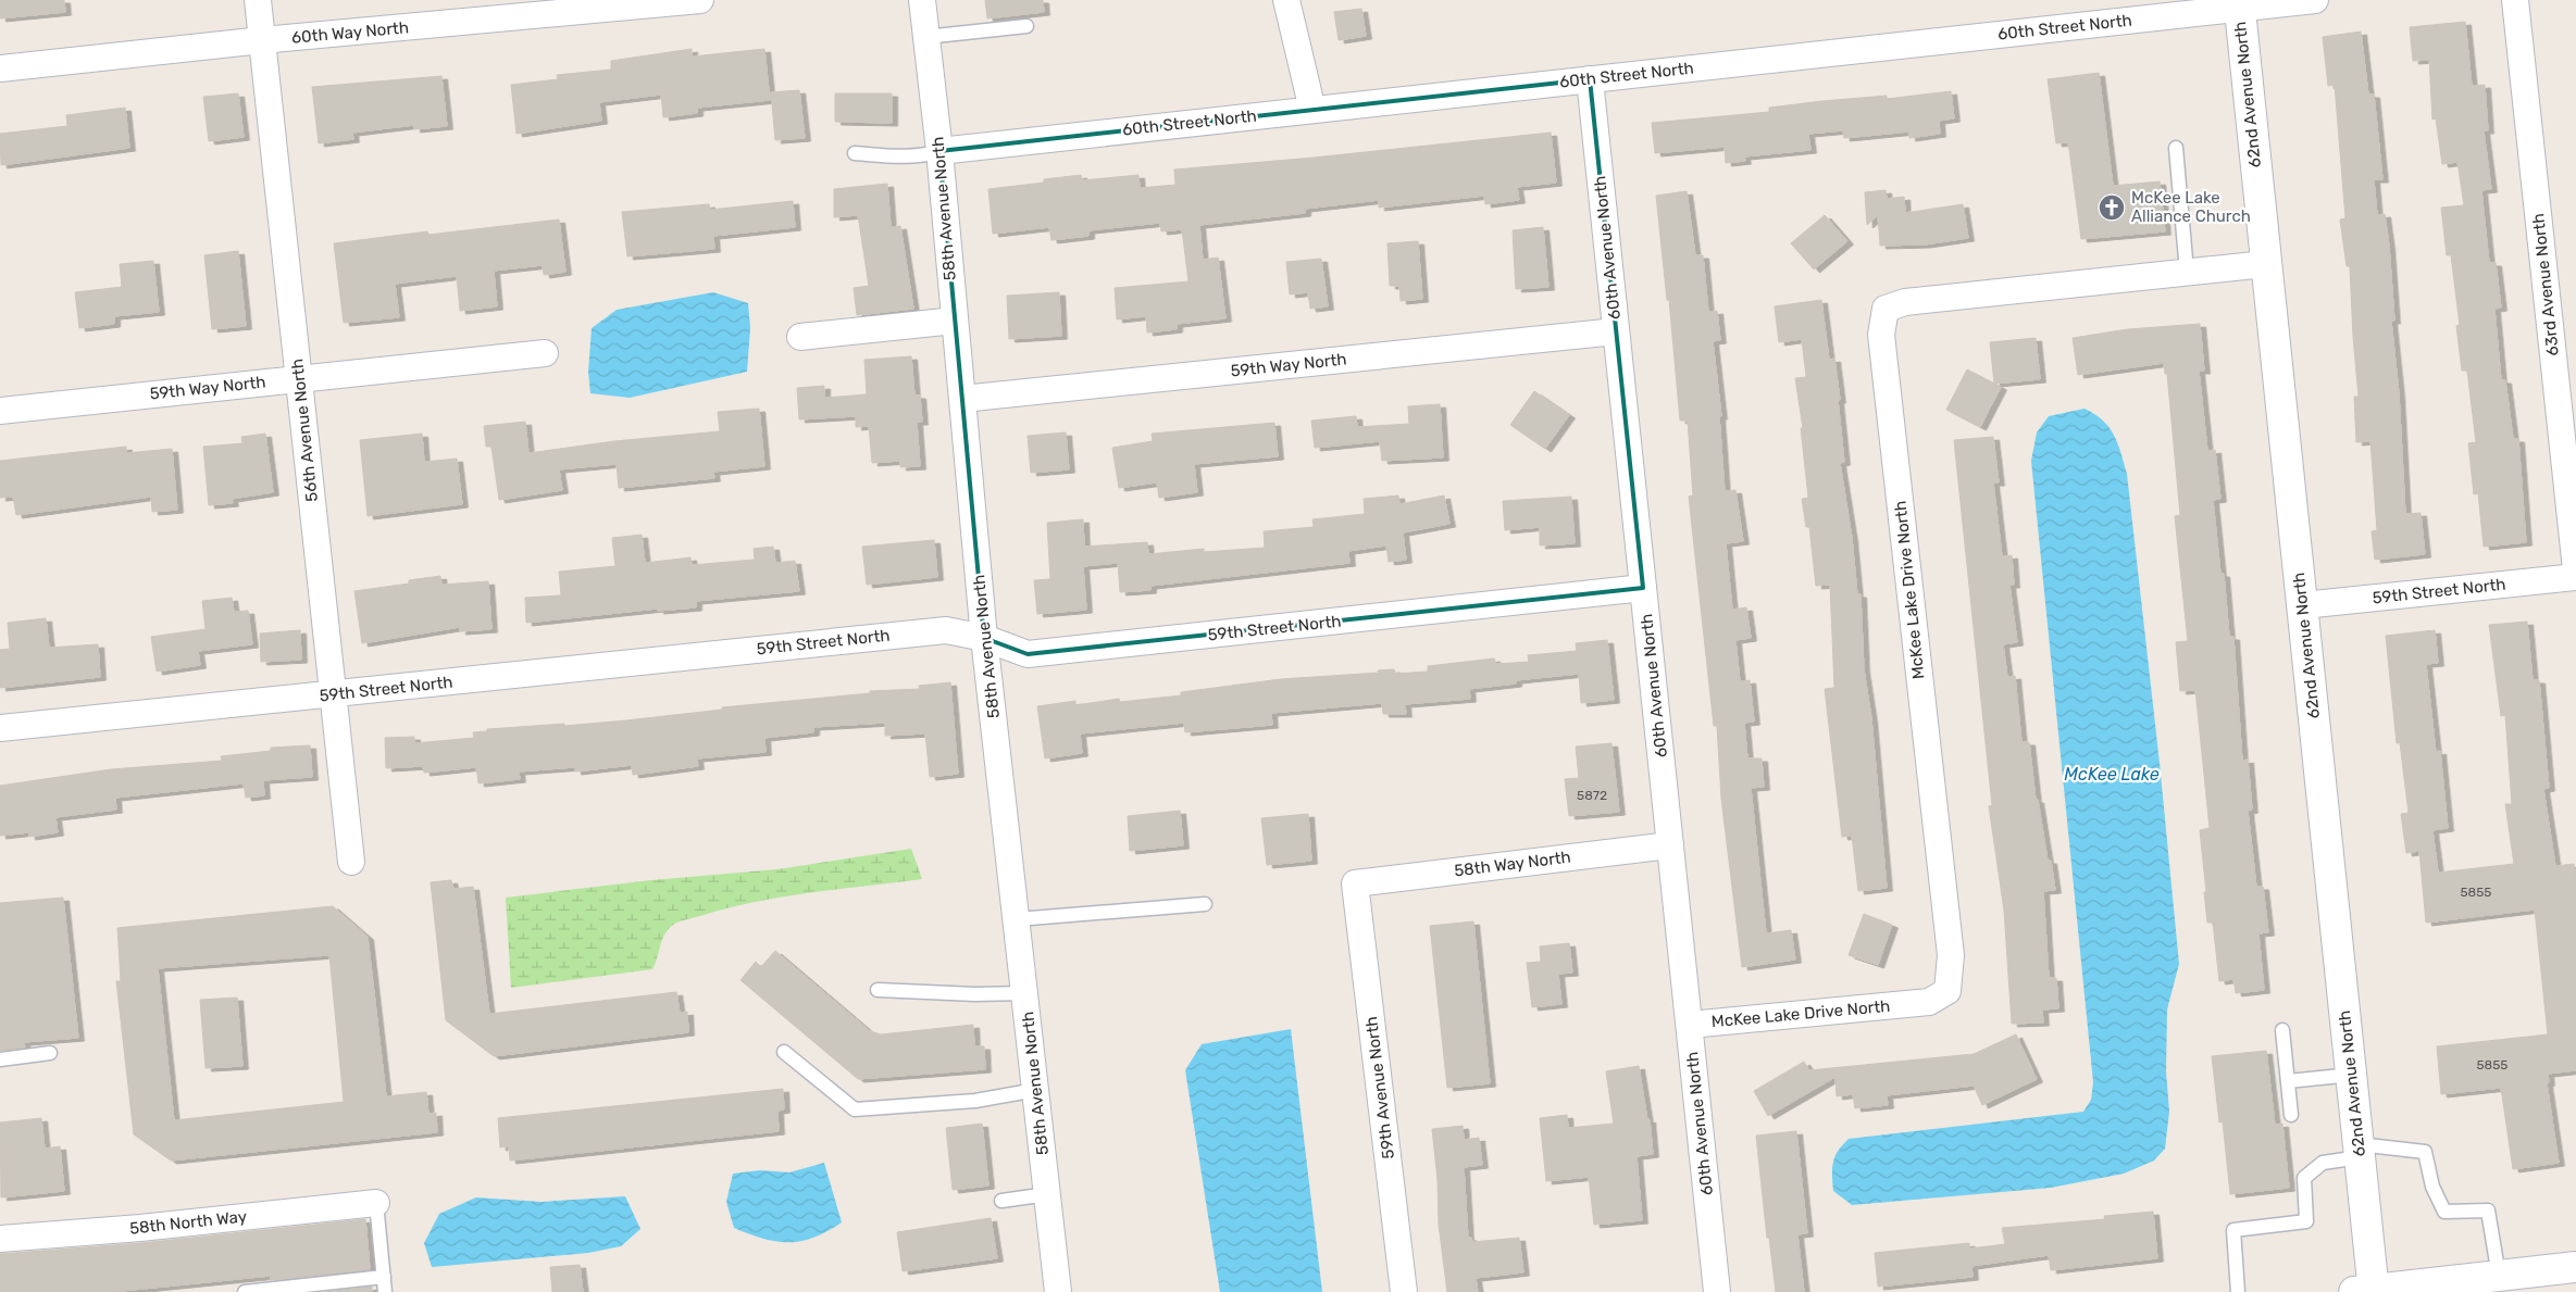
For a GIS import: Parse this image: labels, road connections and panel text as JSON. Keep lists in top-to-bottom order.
{
  "streets": {
    "street": [
      "60th Street North",
      "60th Way North",
      "62nd Avenue North",
      "58th Avenue North",
      "60th Avenue North",
      "63rd Avenue North",
      "59th Way North",
      "56th Avenue North",
      "McKee Lake Drive North",
      "59th Street North",
      "58th Way North",
      "59th Avenue North",
      "58th North Way"
    ]
  },
  "crossings": [
    ["60th Street North", "62nd Avenue North"],
    ["60th Street North", "58th Avenue North"],
    ["60th Street North", "60th Avenue North"],
    ["60th Way North", "56th Avenue North"],
    ["62nd Avenue North", "McKee Lake Drive North"],
    ["62nd Avenue North", "59th Street North"],
    ["58th Avenue North", "59th Way North"],
    ["58th Avenue North", "59th Street North"],
    ["60th Avenue North", "59th Way North"],
    ["60th Avenue North", "McKee Lake Drive North"],
    ["60th Avenue North", "59th Street North"],
    ["60th Avenue North", "58th Way North"],
    ["59th Way North", "56th Avenue North"],
    ["56th Avenue North", "59th Street North"],
    ["58th Way North", "59th Avenue North"]
  ],
  "water": ["McKee Lake"],
  "places": {
    "church": ["McKee Lake Alliance Church"]
  },
  "house_numbers": ["5872", "5855", "5855"]
}
